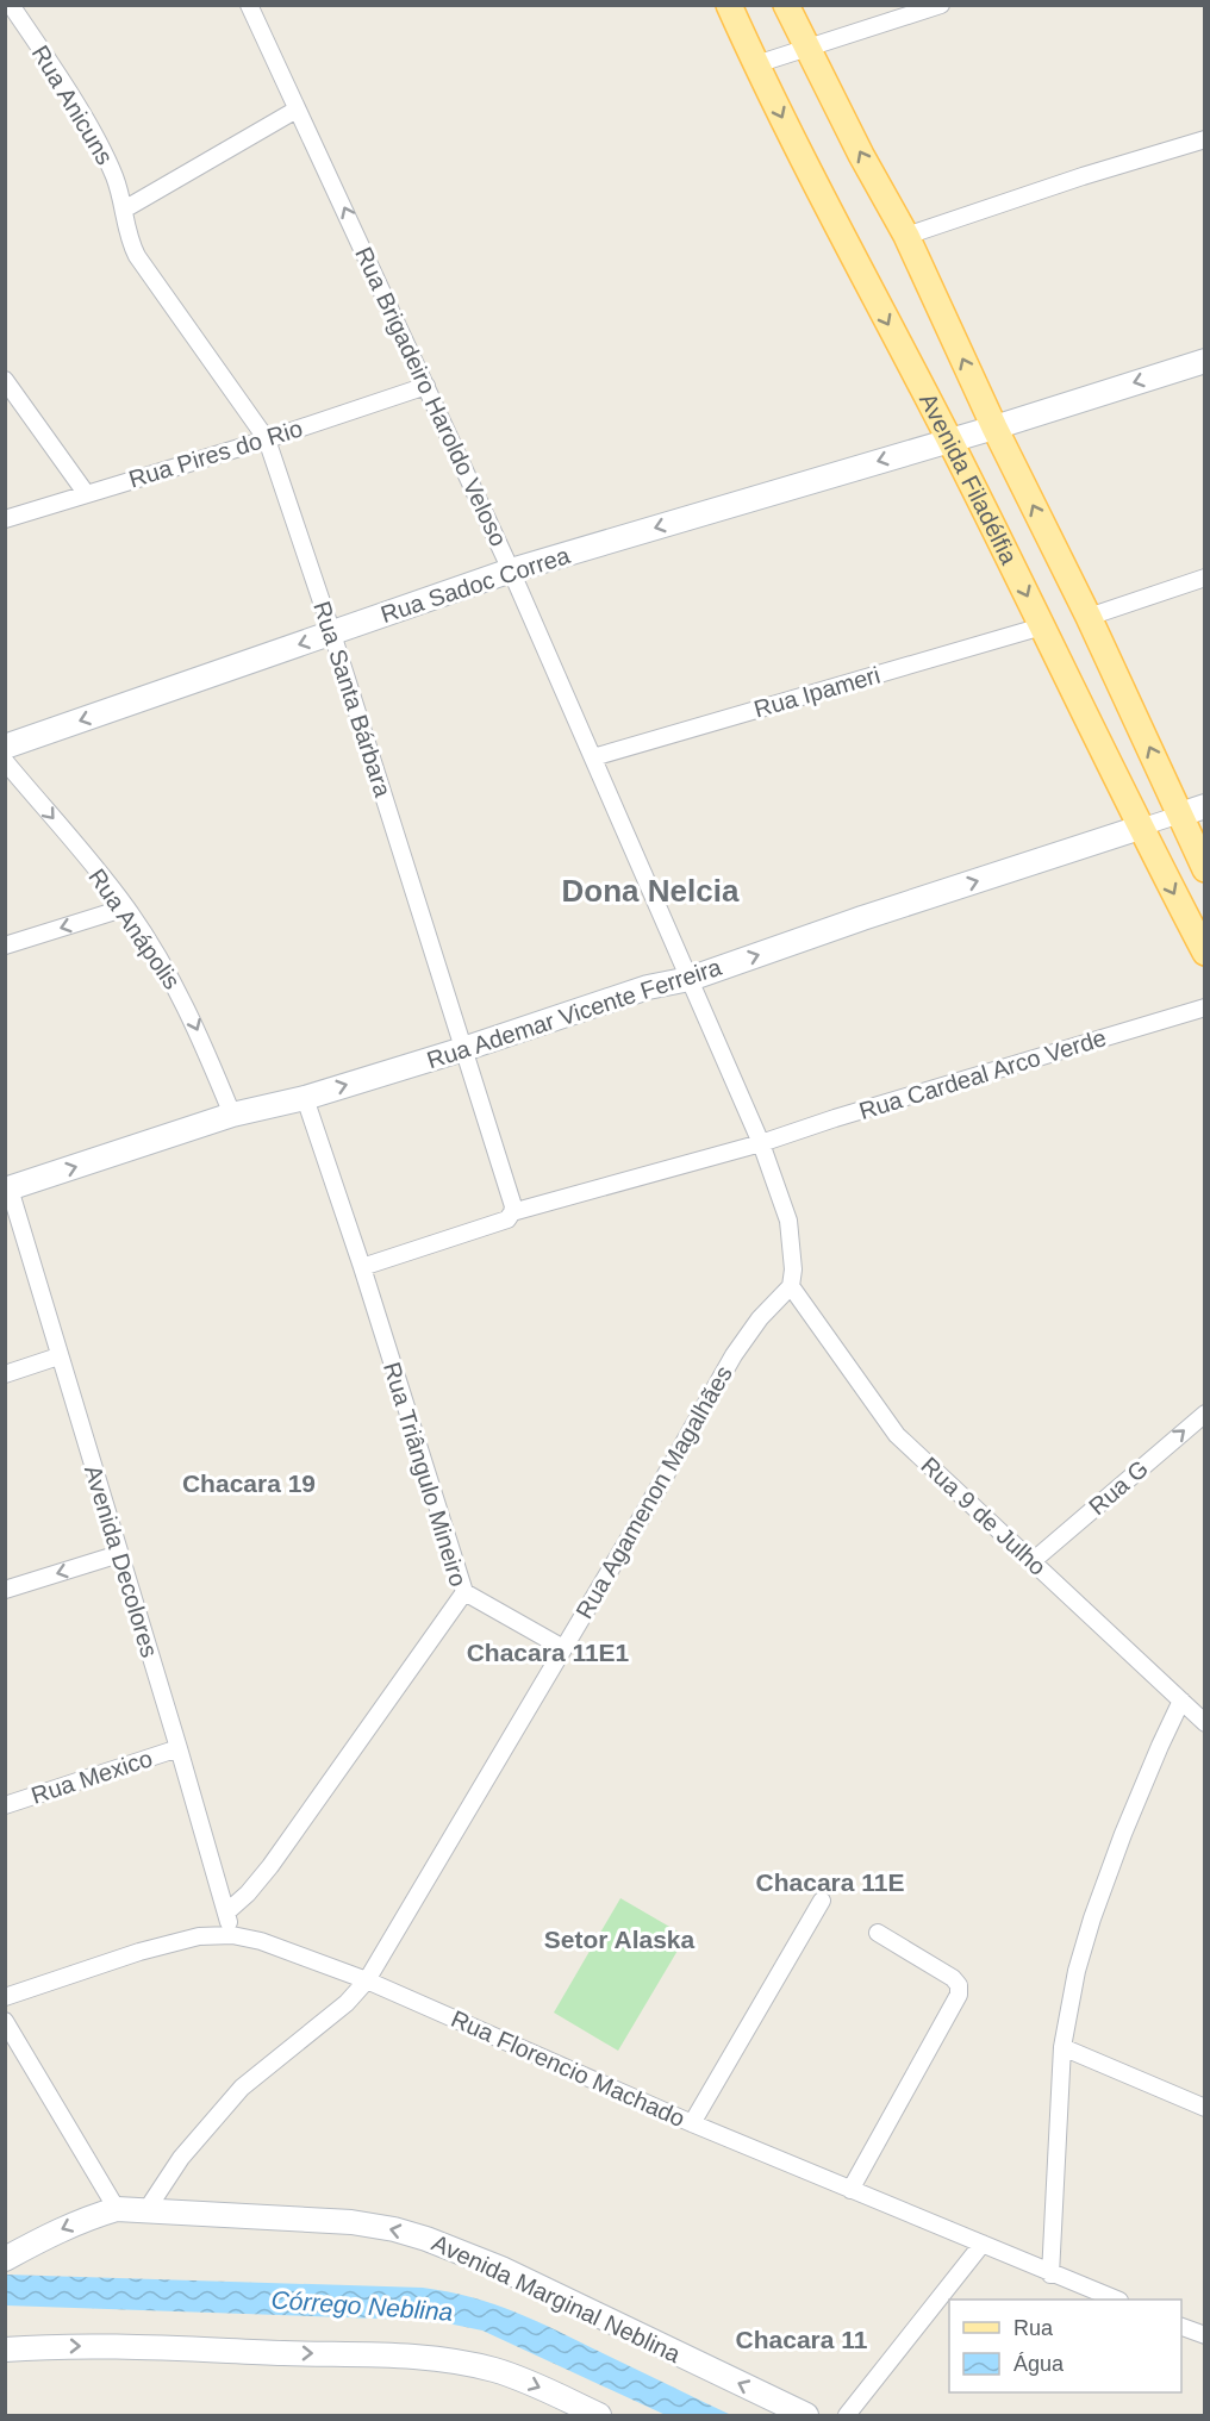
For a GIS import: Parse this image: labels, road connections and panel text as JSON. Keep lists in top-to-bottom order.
{
  "streets": {
    "main road": ["Avenida Filadélfia"],
    "street": [
      "Rua Anicuns",
      "Rua Brigadeiro Haroldo Veloso",
      "Rua Pires do Rio",
      "Rua Sadoc Correa",
      "Rua Ipameri",
      "Rua Santa Bárbara",
      "Rua Anápolis",
      "Rua Ademar Vicente Ferreira",
      "Rua Cardeal Arco Verde",
      "Rua Triângulo Mineiro",
      "Rua G",
      "Rua Agamenon Magalhães",
      "Rua 9 de Julho",
      "Avenida Decolores",
      "Rua Mexico",
      "Rua Florencio Machado",
      "Avenida Marginal Neblina"
    ]
  },
  "crossings": [
    ["Rua Anicuns", "Rua Santa Bárbara"],
    ["Rua Brigadeiro Haroldo Veloso", "Rua Pires do Rio"],
    ["Rua Brigadeiro Haroldo Veloso", "Rua Sadoc Correa"],
    ["Rua Brigadeiro Haroldo Veloso", "Rua Ipameri"],
    ["Rua Brigadeiro Haroldo Veloso", "Rua Ademar Vicente Ferreira"],
    ["Rua Brigadeiro Haroldo Veloso", "Rua Cardeal Arco Verde"],
    ["Rua Brigadeiro Haroldo Veloso", "Rua Agamenon Magalhães"],
    ["Rua Brigadeiro Haroldo Veloso", "Rua 9 de Julho"],
    ["Rua Pires do Rio", "Rua Santa Bárbara"],
    ["Avenida Filadélfia", "Rua Sadoc Correa"],
    ["Avenida Filadélfia", "Rua Ipameri"],
    ["Avenida Filadélfia", "Rua Ademar Vicente Ferreira"],
    ["Rua Sadoc Correa", "Rua Santa Bárbara"],
    ["Rua Santa Bárbara", "Rua Ademar Vicente Ferreira"],
    ["Rua Santa Bárbara", "Rua Cardeal Arco Verde"],
    ["Rua Anápolis", "Rua Ademar Vicente Ferreira"],
    ["Rua Ademar Vicente Ferreira", "Rua Triângulo Mineiro"],
    ["Rua Ademar Vicente Ferreira", "Avenida Decolores"],
    ["Rua Triângulo Mineiro", "Avenida Decolores"],
    ["Rua G", "Rua 9 de Julho"],
    ["Rua Agamenon Magalhães", "Rua 9 de Julho"],
    ["Rua Agamenon Magalhães", "Rua Florencio Machado"],
    ["Rua Agamenon Magalhães", "Avenida Marginal Neblina"],
    ["Avenida Decolores", "Rua Mexico"],
    ["Avenida Decolores", "Rua Florencio Machado"]
  ],
  "one_way": [
    "Rua Sadoc Correa",
    "Rua Anápolis",
    "Rua Ademar Vicente Ferreira",
    "Rua G"
  ],
  "districts": [
    "Dona Nelcia",
    "Chacara 19",
    "Chacara 11E1",
    "Chacara 11E",
    "Setor Alaska",
    "Chacara 11"
  ],
  "water": ["Córrego Neblina"],
  "legend": ["Rua", "Água"]
}
